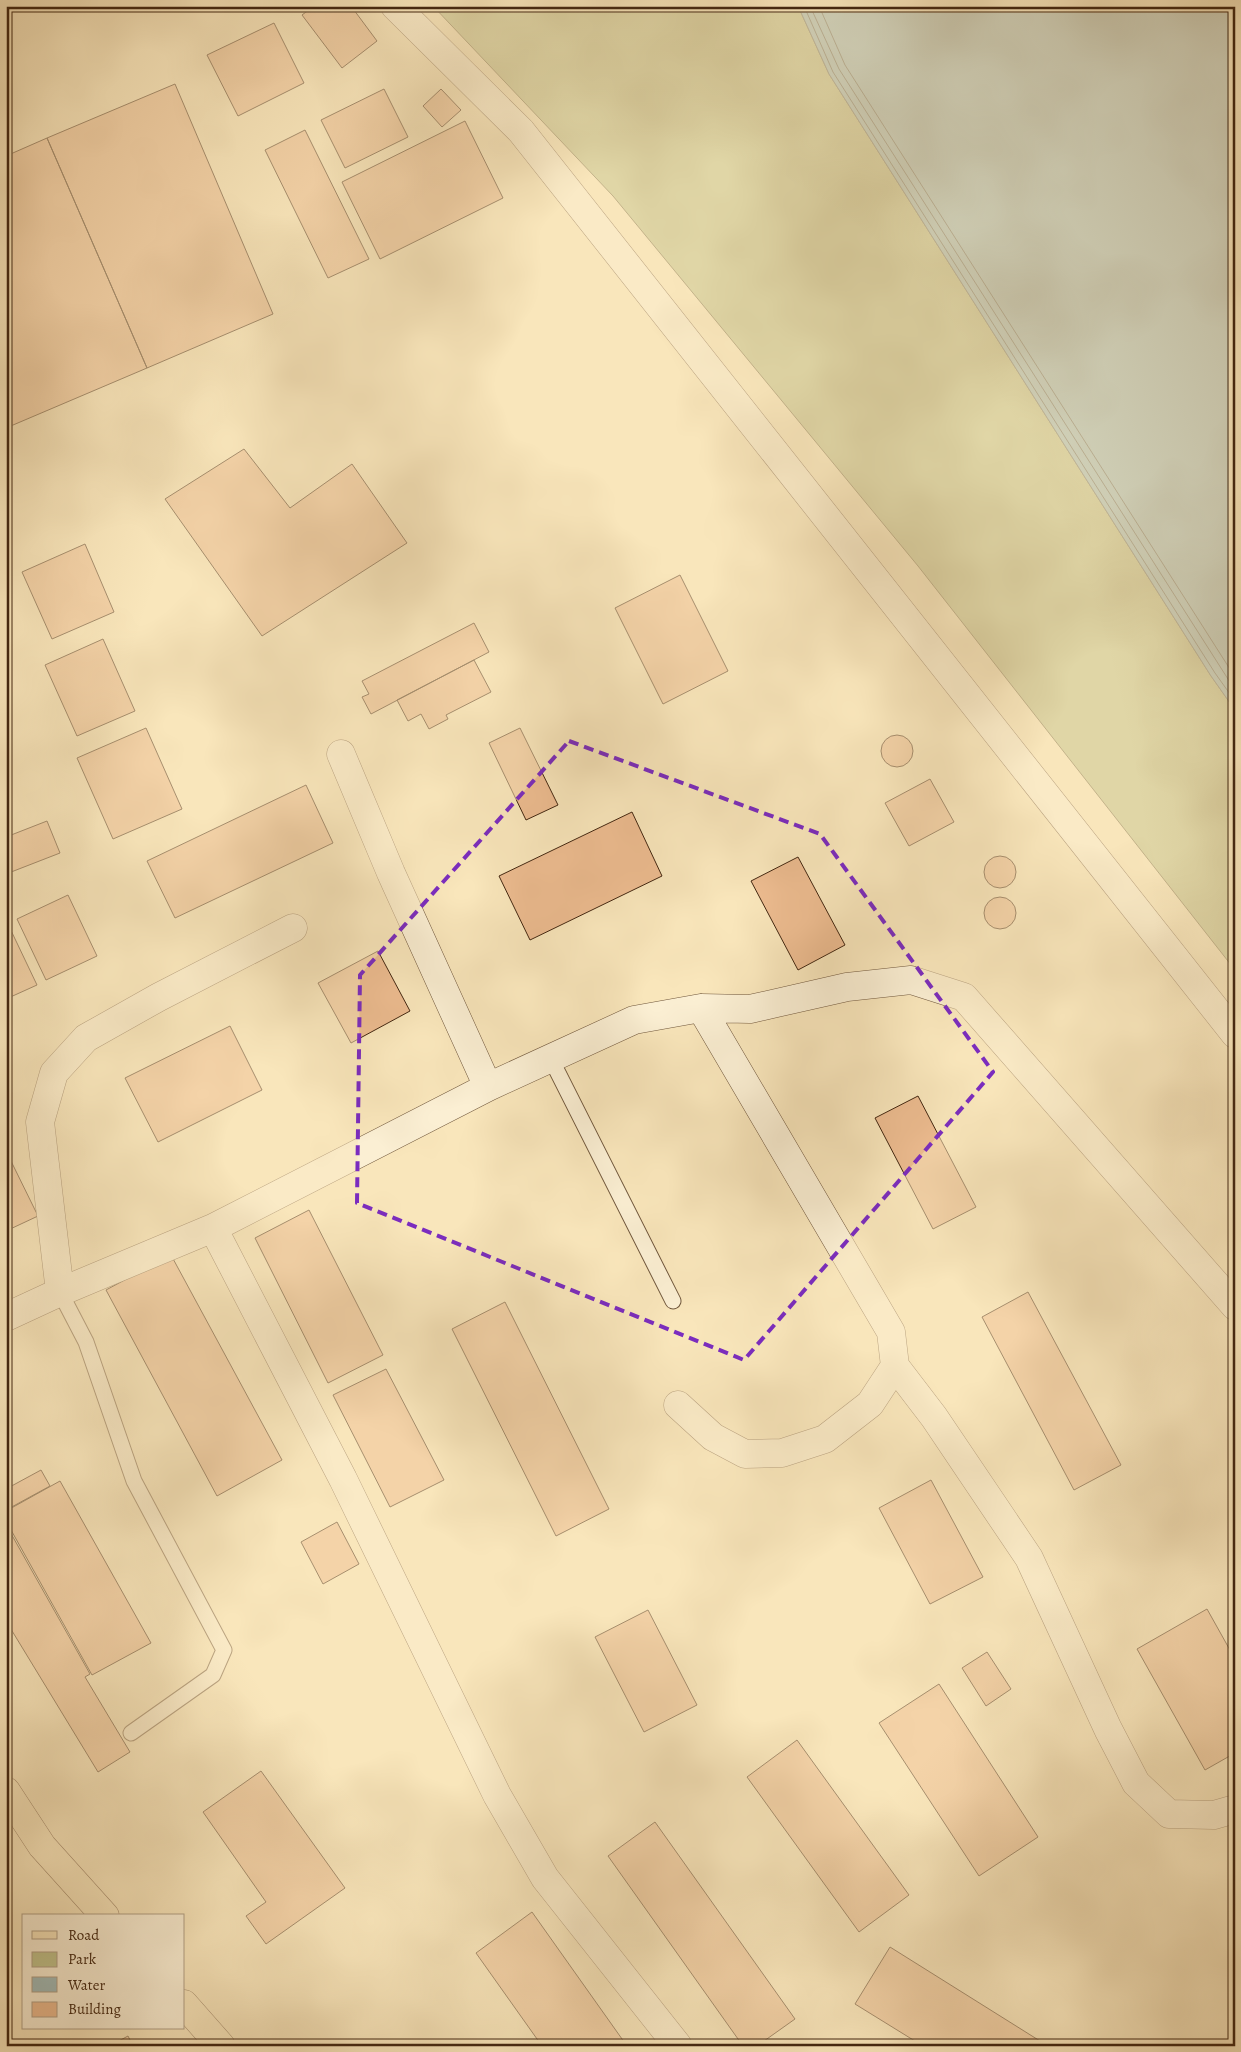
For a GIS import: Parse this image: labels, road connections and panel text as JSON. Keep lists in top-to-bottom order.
{
  "legend": [
    "Road",
    "Park",
    "Water",
    "Building"
  ]
}
